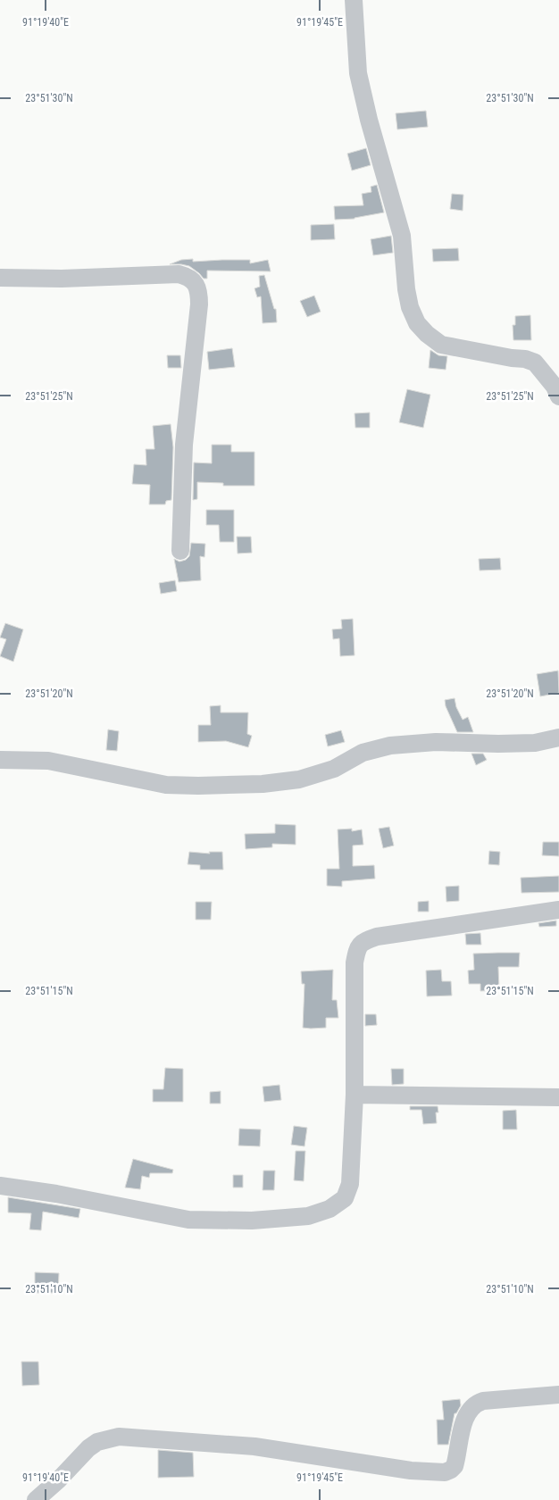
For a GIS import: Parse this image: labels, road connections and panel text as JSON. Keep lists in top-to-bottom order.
{
  "coordinates": [
    "91°19'40\"E",
    "91°19'45\"E",
    "23°51'30\"N",
    "23°51'25\"N",
    "23°51'20\"N",
    "23°51'15\"N",
    "23°51'10\"N"
  ]
}
